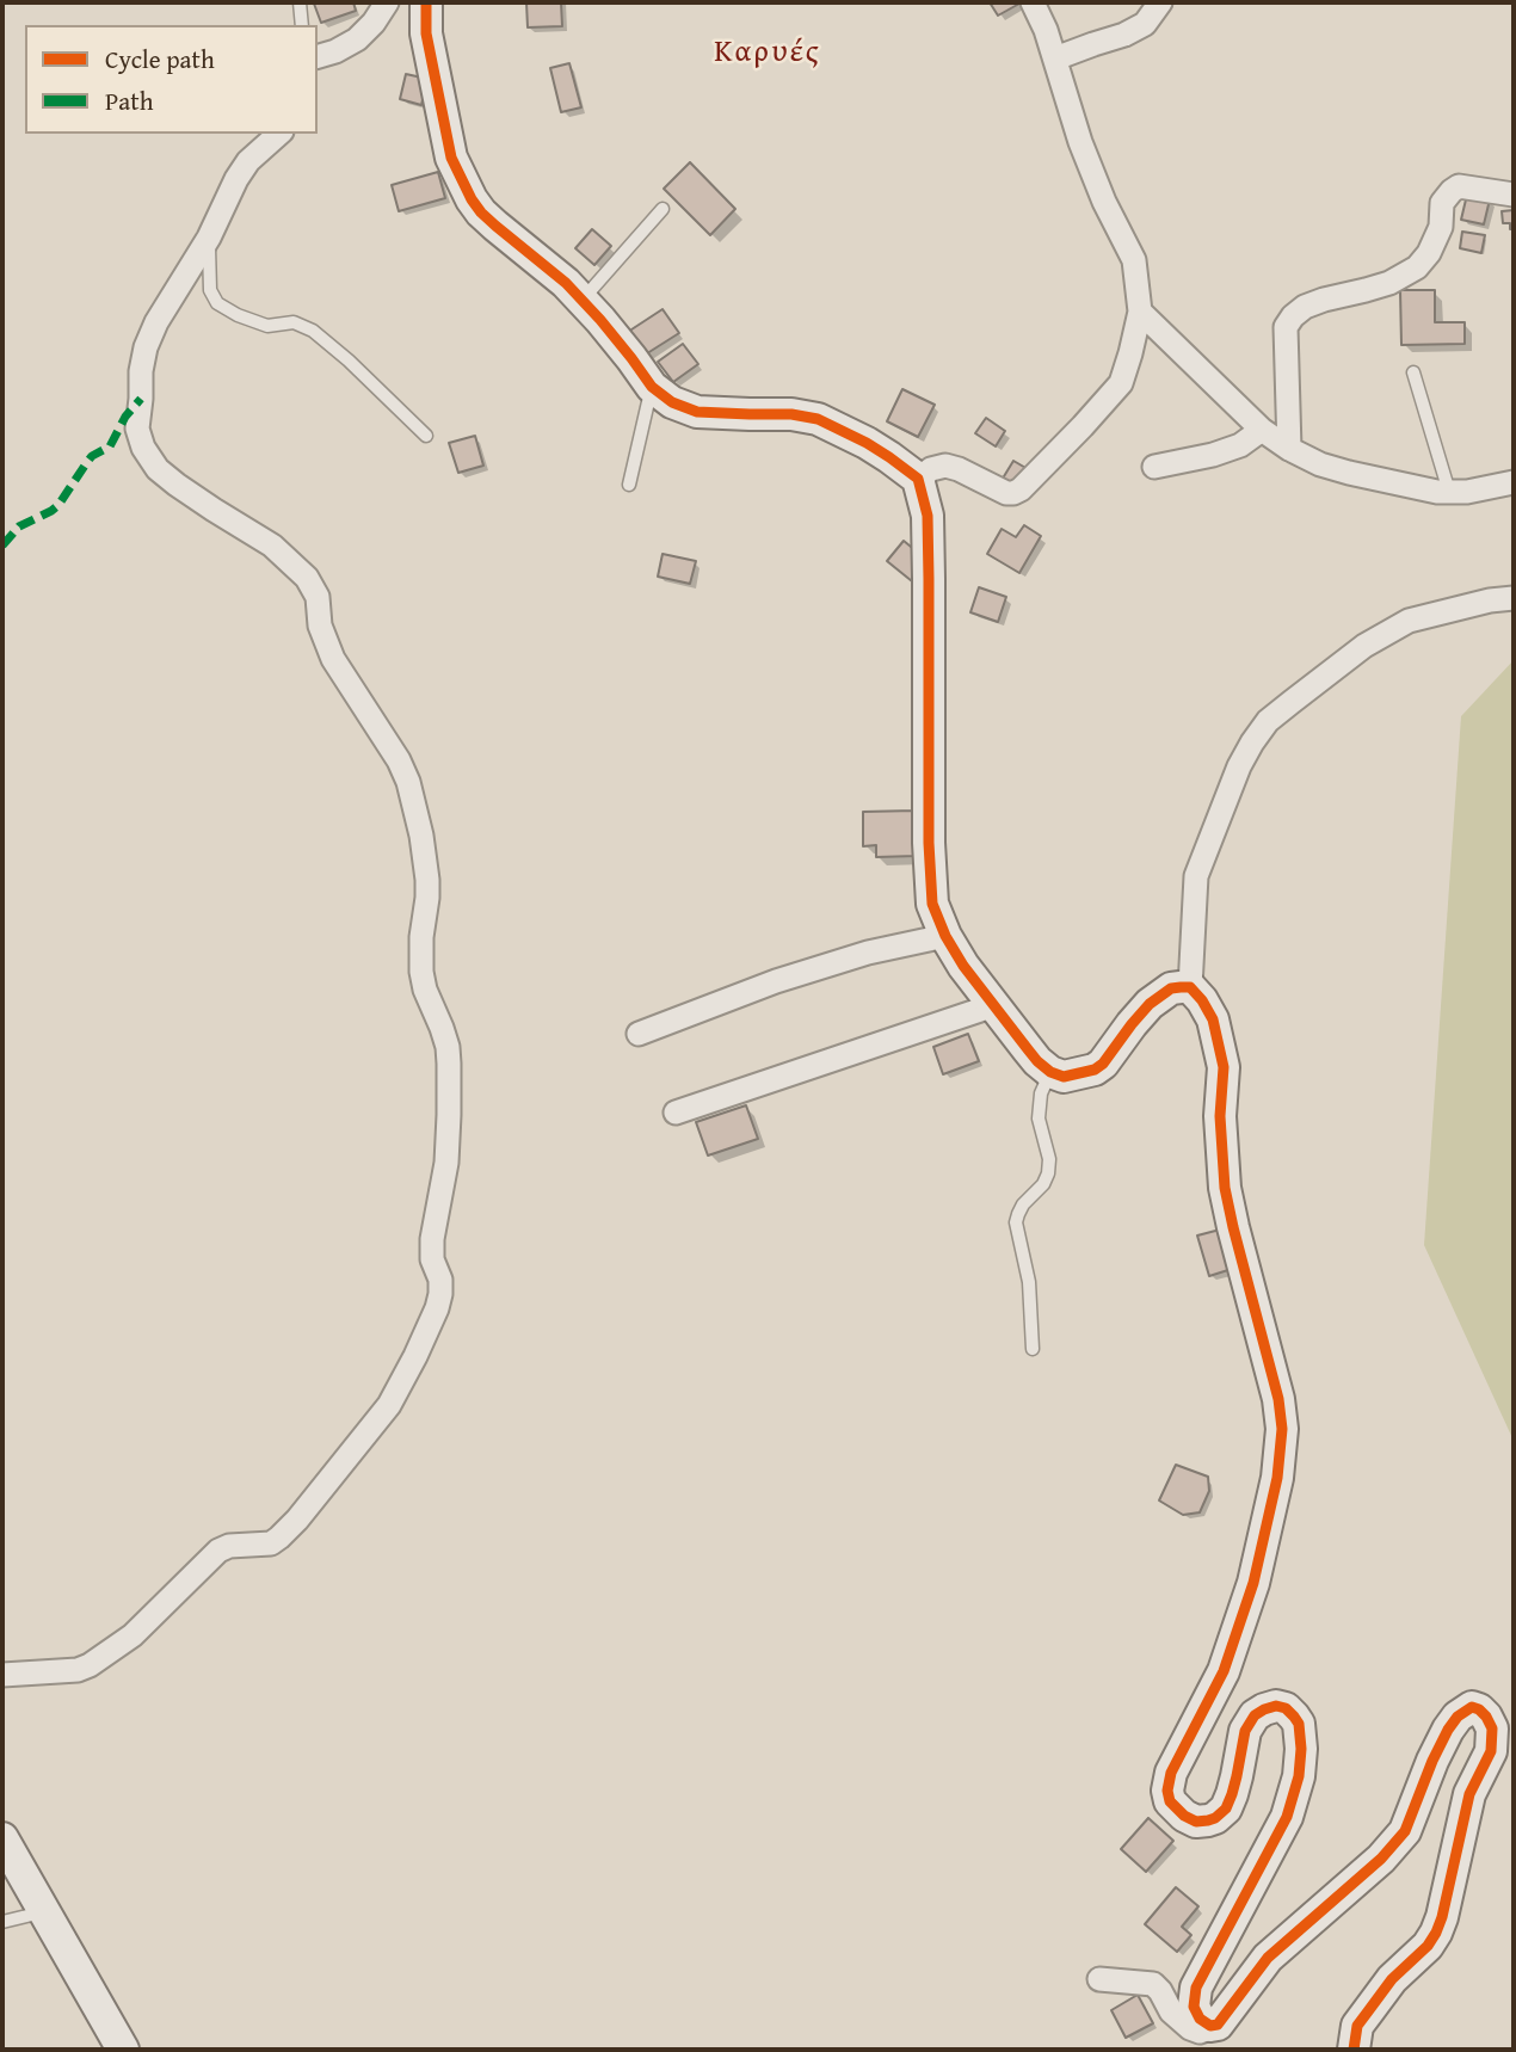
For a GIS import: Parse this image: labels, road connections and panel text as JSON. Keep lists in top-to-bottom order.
{
  "districts": ["Καρυές"],
  "legend": ["Cycle path", "Path"]
}
